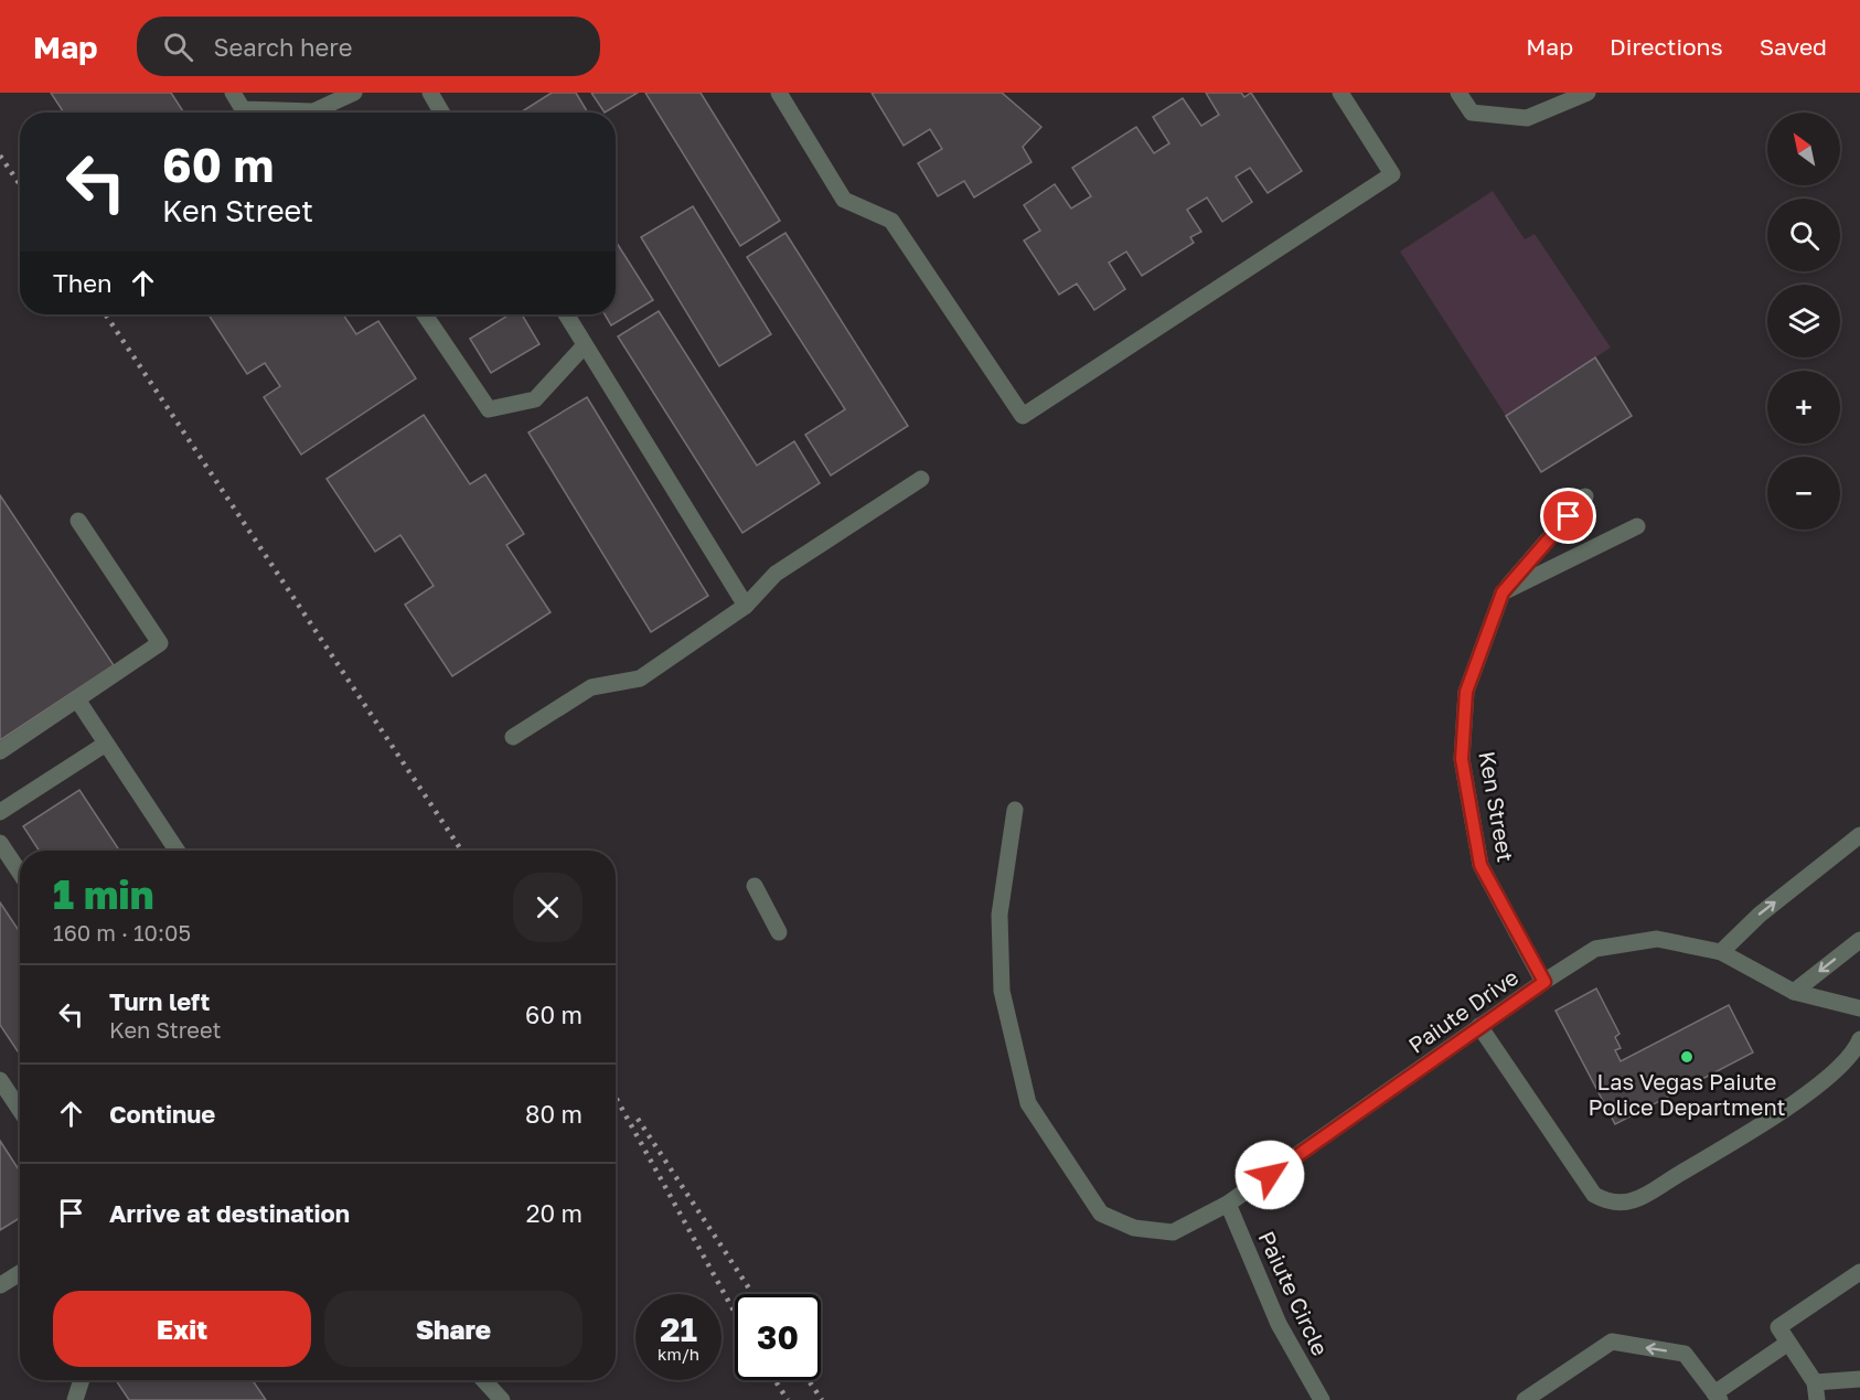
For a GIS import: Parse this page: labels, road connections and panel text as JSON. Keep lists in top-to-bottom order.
{
  "streets": {
    "street": ["Ken Street", "Paiute Drive", "Paiute Circle"]
  },
  "crossings": [
    ["Ken Street", "Paiute Drive"],
    ["Paiute Drive", "Paiute Circle"]
  ],
  "places": ["Las Vegas Paiute Police Department"],
  "north": "top left",
  "page": {
    "header": "Map",
    "search": "Search here",
    "nav": ["Map", "Directions", "Saved"],
    "map_buttons": ["+", "−"],
    "turn": ["60 m", "Ken Street"],
    "then": "Then",
    "heading": ["1 min", "160 m · 10:05"],
    "list": [
      {
        "name": "Turn left",
        "note": "Ken Street",
        "value": "60 m"
      },
      {
        "name": "Continue",
        "value": "80 m"
      },
      {
        "name": "Arrive at destination",
        "value": "20 m"
      }
    ],
    "buttons": ["Exit", "Share"],
    "speed": "21 km/h",
    "limit": "30"
  }
}
